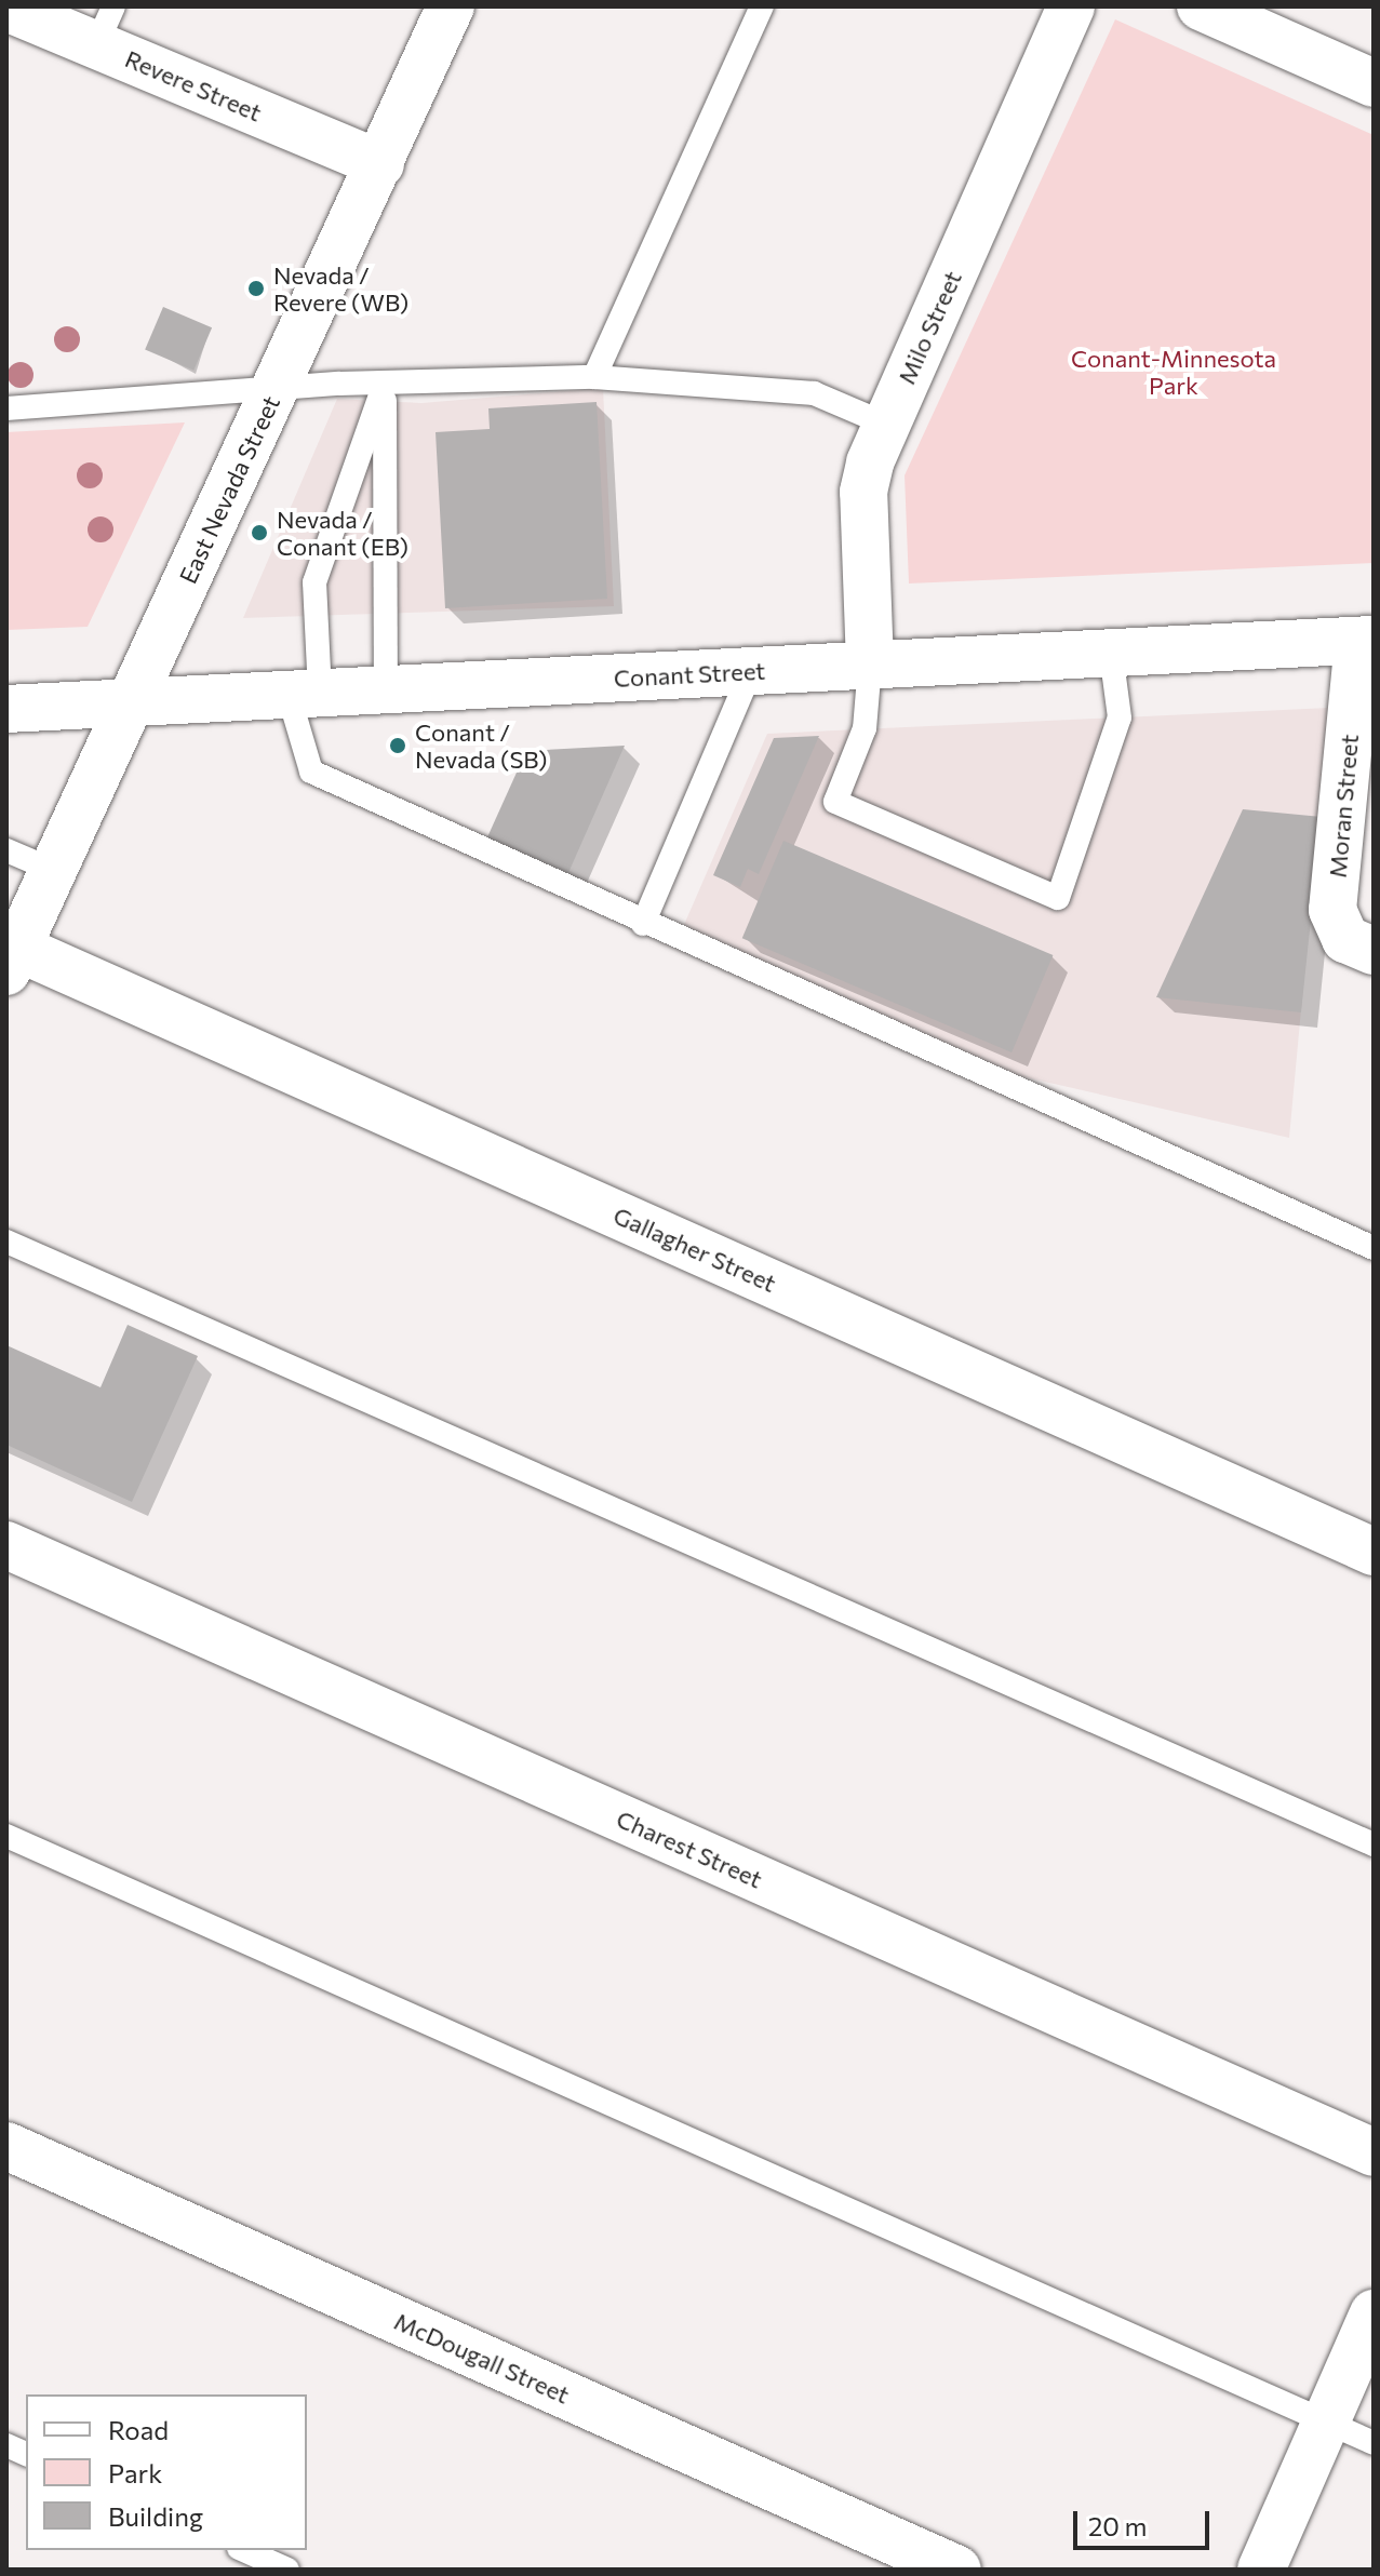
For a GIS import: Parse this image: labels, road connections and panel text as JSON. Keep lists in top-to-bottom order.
{
  "streets": {
    "street": [
      "Revere Street",
      "Milo Street",
      "East Nevada Street",
      "Conant Street",
      "Moran Street",
      "Gallagher Street",
      "Charest Street",
      "McDougall Street"
    ]
  },
  "crossings": [
    ["Revere Street", "East Nevada Street"],
    ["Milo Street", "Conant Street"],
    ["East Nevada Street", "Conant Street"],
    ["East Nevada Street", "Gallagher Street"],
    ["Conant Street", "Moran Street"]
  ],
  "parks": ["Conant-Minnesota Park"],
  "places": ["Nevada / Revere (WB)", "Nevada / Conant (EB)", "Conant / Nevada (SB)"],
  "legend": ["Road", "Park", "Building"],
  "scale_bar": "20 m"
}
